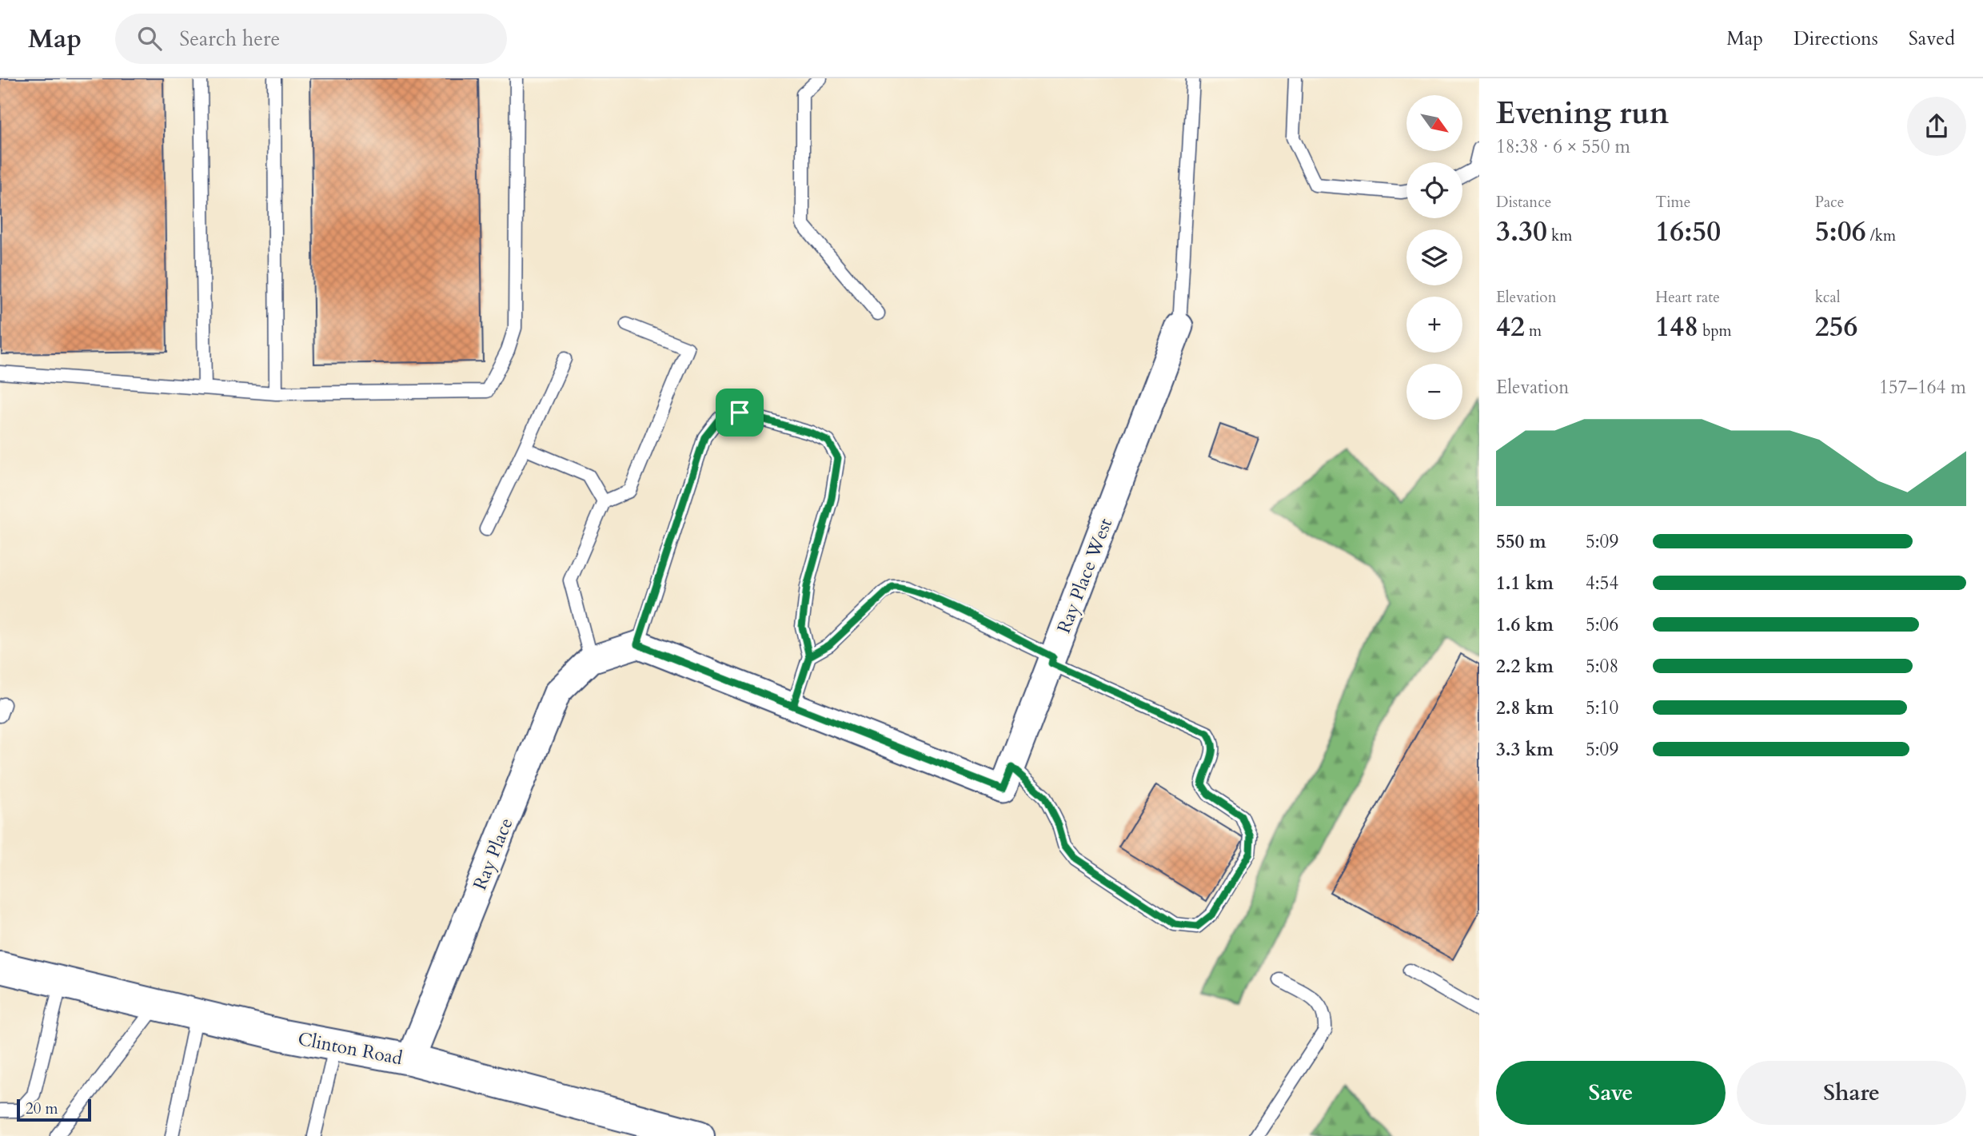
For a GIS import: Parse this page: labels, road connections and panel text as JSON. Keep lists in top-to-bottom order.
{
  "streets": {
    "street": ["Ray Place West", "Ray Place", "Clinton Road"]
  },
  "crossings": [
    ["Ray Place", "Clinton Road"]
  ],
  "scale_bar": "20 m",
  "north": "bottom right",
  "page": {
    "header": "Map",
    "search": "Search here",
    "nav": ["Map", "Directions", "Saved"],
    "heading": ["Evening run", "18:38 · 6 × 550 m"],
    "map_buttons": ["+", "−"],
    "stats": [
      ["Distance", "3.30 km"],
      ["Time", "16:50"],
      ["Pace", "5:06 /km"],
      ["Elevation", "42 m"],
      ["Heart rate", "148 bpm"],
      ["kcal", "256"]
    ],
    "chart": ["Elevation", "157–164 m"],
    "list": [
      {
        "name": "550 m",
        "note": "5:09"
      },
      {
        "name": "1.1 km",
        "note": "4:54"
      },
      {
        "name": "1.6 km",
        "note": "5:06"
      },
      {
        "name": "2.2 km",
        "note": "5:08"
      },
      {
        "name": "2.8 km",
        "note": "5:10"
      },
      {
        "name": "3.3 km",
        "note": "5:09"
      }
    ],
    "buttons": ["Save", "Share"],
    "scale": "20 m"
  }
}
